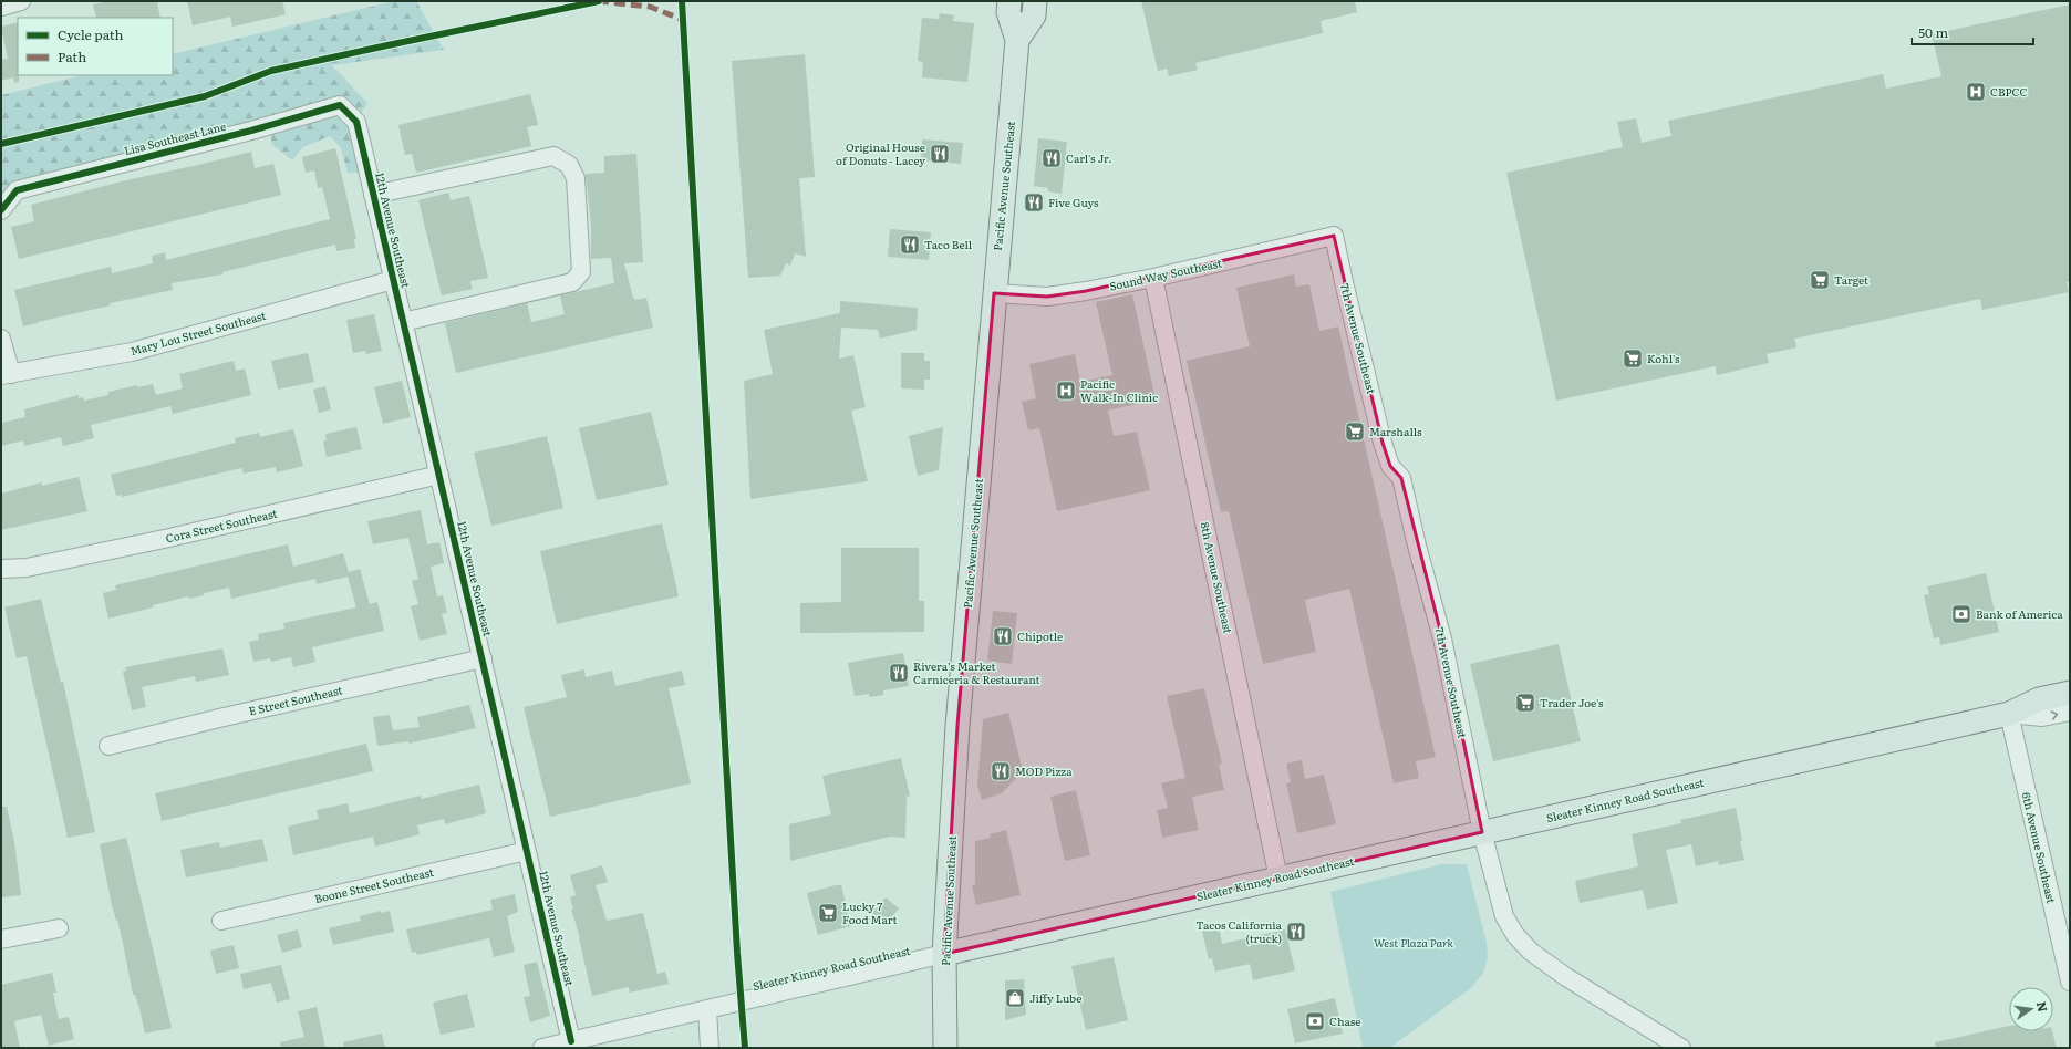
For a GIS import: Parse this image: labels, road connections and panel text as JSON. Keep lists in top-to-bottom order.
{
  "streets": {
    "main road": ["Pacific Avenue Southeast", "Sleater Kinney Road Southeast"],
    "street": [
      "Lisa Southeast Lane",
      "12th Avenue Southeast",
      "Sound Way Southeast",
      "Mary Lou Street Southeast",
      "7th Avenue Southeast",
      "Cora Street Southeast",
      "8th Avenue Southeast",
      "E Street Southeast",
      "6th Avenue Southeast",
      "Boone Street Southeast"
    ]
  },
  "crossings": [
    ["Lisa Southeast Lane", "12th Avenue Southeast"],
    ["Pacific Avenue Southeast", "Sound Way Southeast"],
    ["Pacific Avenue Southeast", "Sleater Kinney Road Southeast"],
    ["12th Avenue Southeast", "Mary Lou Street Southeast"],
    ["12th Avenue Southeast", "Cora Street Southeast"],
    ["12th Avenue Southeast", "E Street Southeast"],
    ["12th Avenue Southeast", "Sleater Kinney Road Southeast"],
    ["12th Avenue Southeast", "Boone Street Southeast"],
    ["Sound Way Southeast", "7th Avenue Southeast"],
    ["Sound Way Southeast", "8th Avenue Southeast"],
    ["7th Avenue Southeast", "Sleater Kinney Road Southeast"],
    ["8th Avenue Southeast", "Sleater Kinney Road Southeast"],
    ["Sleater Kinney Road Southeast", "6th Avenue Southeast"]
  ],
  "parks": ["West Plaza Park"],
  "places": {
    "hospital": ["CBPCC", "Pacific Walk-In Clinic"],
    "restaurant": [
      "Original House of Donuts - Lacey",
      "Carl's Jr.",
      "Five Guys",
      "Taco Bell",
      "Chipotle",
      "Rivera’s Market Carniceria & Restaurant",
      "MOD Pizza",
      "Tacos California (truck)"
    ],
    "supermarket": [
      "Target",
      "Kohl's",
      "Marshalls",
      "Trader Joe's",
      "Lucky 7 Food Mart"
    ],
    "bank": ["Bank of America", "Chase"],
    "shop": ["Jiffy Lube"]
  },
  "legend": ["Cycle path", "Path"],
  "scale_bar": "50 m",
  "north": "right"
}
